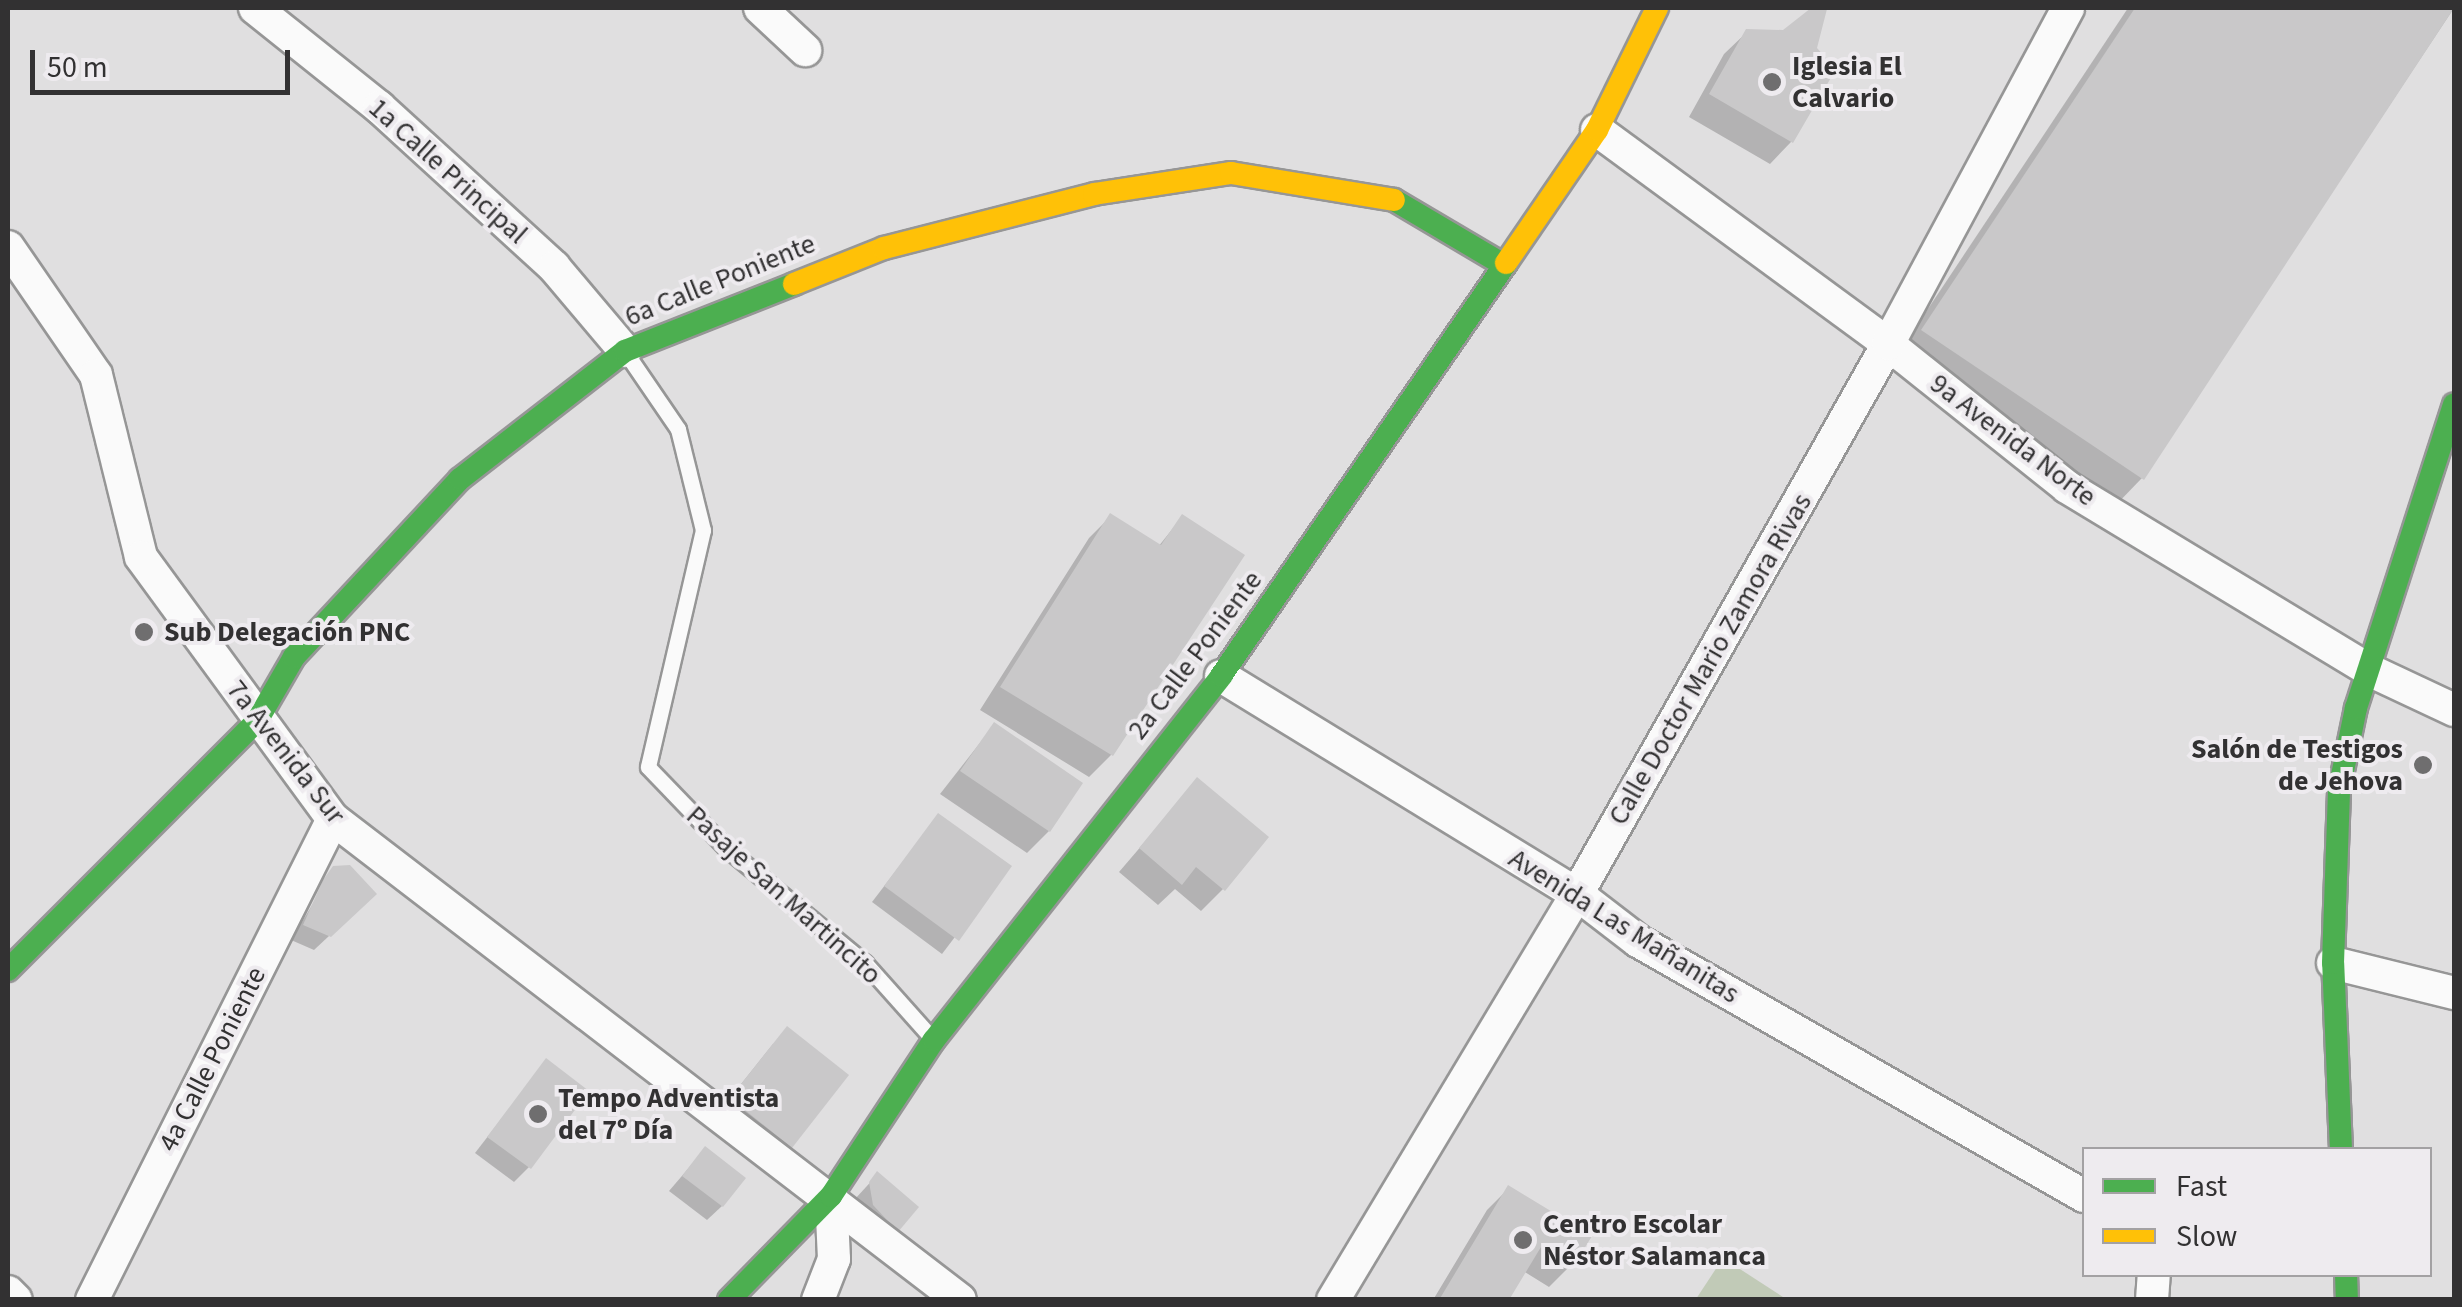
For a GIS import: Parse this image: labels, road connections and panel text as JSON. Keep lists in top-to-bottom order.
{
  "streets": {
    "street": [
      "1a Calle Principal",
      "6a Calle Poniente",
      "9a Avenida Norte",
      "2a Calle Poniente",
      "Calle Doctor Mario Zamora Rivas",
      "7a Avenida Sur",
      "Avenida Las Mañanitas",
      "4a Calle Poniente"
    ],
    "lane": ["Pasaje San Martincito"]
  },
  "crossings": [
    ["1a Calle Principal", "6a Calle Poniente"],
    ["1a Calle Principal", "Pasaje San Martincito"],
    ["6a Calle Poniente", "2a Calle Poniente"],
    ["6a Calle Poniente", "7a Avenida Sur"],
    ["6a Calle Poniente", "Pasaje San Martincito"],
    ["9a Avenida Norte", "2a Calle Poniente"],
    ["9a Avenida Norte", "Calle Doctor Mario Zamora Rivas"],
    ["2a Calle Poniente", "7a Avenida Sur"],
    ["2a Calle Poniente", "Pasaje San Martincito"],
    ["2a Calle Poniente", "Avenida Las Mañanitas"],
    ["Calle Doctor Mario Zamora Rivas", "Avenida Las Mañanitas"],
    ["7a Avenida Sur", "4a Calle Poniente"]
  ],
  "places": [
    "Iglesia El Calvario",
    "Sub Delegación PNC",
    "Salón de Testigos de Jehova",
    "Tempo Adventista del 7º Día",
    "Centro Escolar Néstor Salamanca"
  ],
  "legend": ["Fast", "Slow"],
  "scale_bar": "50 m"
}
